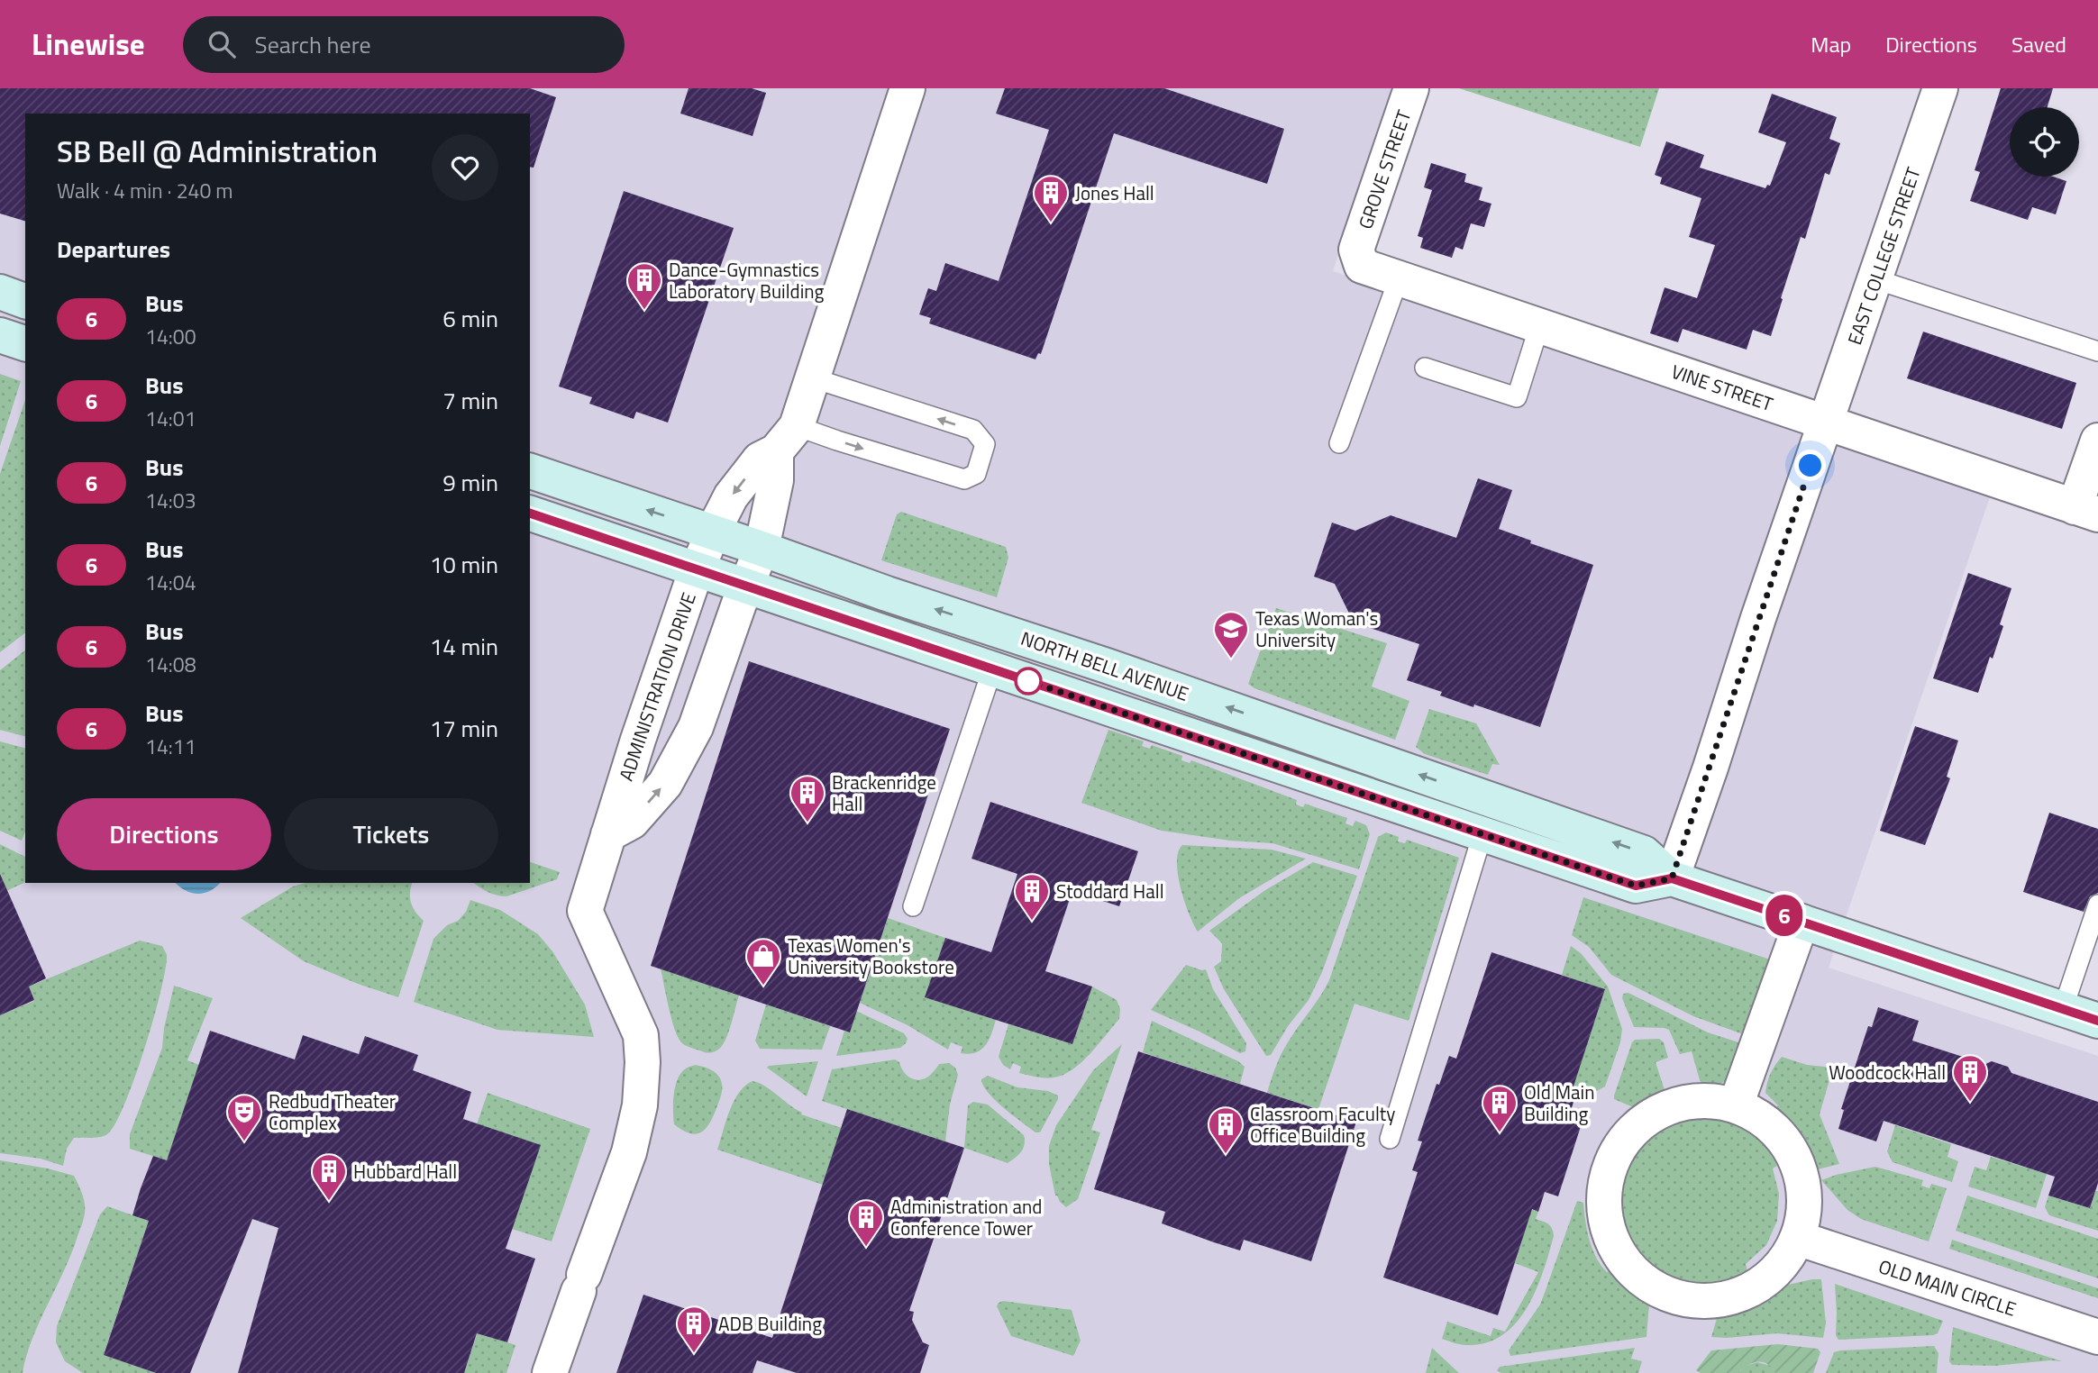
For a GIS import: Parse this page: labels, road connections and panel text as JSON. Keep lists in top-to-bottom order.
{
  "streets": {
    "main road": ["NORTH BELL AVENUE"],
    "street": [
      "GROVE STREET",
      "EAST COLLEGE STREET",
      "VINE STREET",
      "ADMINISTRATION DRIVE",
      "OLD MAIN CIRCLE"
    ]
  },
  "crossings": [
    ["GROVE STREET", "VINE STREET"],
    ["EAST COLLEGE STREET", "VINE STREET"],
    ["EAST COLLEGE STREET", "NORTH BELL AVENUE"],
    ["NORTH BELL AVENUE", "ADMINISTRATION DRIVE"]
  ],
  "places": {
    "building": [
      "Jones Hall",
      "Dance-Gymnastics Laboratory Building",
      "Brackenridge Hall",
      "Stoddard Hall",
      "Woodcock Hall",
      "Old Main Building",
      "Classroom Faculty Office Building",
      "Hubbard Hall",
      "Administration and Conference Tower",
      "ADB Building"
    ],
    "school or university": ["Texas Woman's University"],
    "shop": ["Texas Women's University Bookstore"],
    "theatre": ["Redbud Theater Complex"]
  },
  "lines": ["bus line 6"],
  "page": {
    "header": "Linewise",
    "search": "Search here",
    "nav": ["Map", "Directions", "Saved"],
    "on_map": "6",
    "heading": [
      ["SB Bell @ Administration", "Walk · 4 min · 240 m"],
      "Departures"
    ],
    "list": [
      {
        "mark": "6",
        "name": "Bus",
        "note": "14:00",
        "value": "6 min"
      },
      {
        "mark": "6",
        "name": "Bus",
        "note": "14:01",
        "value": "7 min"
      },
      {
        "mark": "6",
        "name": "Bus",
        "note": "14:03",
        "value": "9 min"
      },
      {
        "mark": "6",
        "name": "Bus",
        "note": "14:04",
        "value": "10 min"
      },
      {
        "mark": "6",
        "name": "Bus",
        "note": "14:08",
        "value": "14 min"
      },
      {
        "mark": "6",
        "name": "Bus",
        "note": "14:11",
        "value": "17 min"
      }
    ],
    "buttons": ["Directions", "Tickets"]
  }
}
